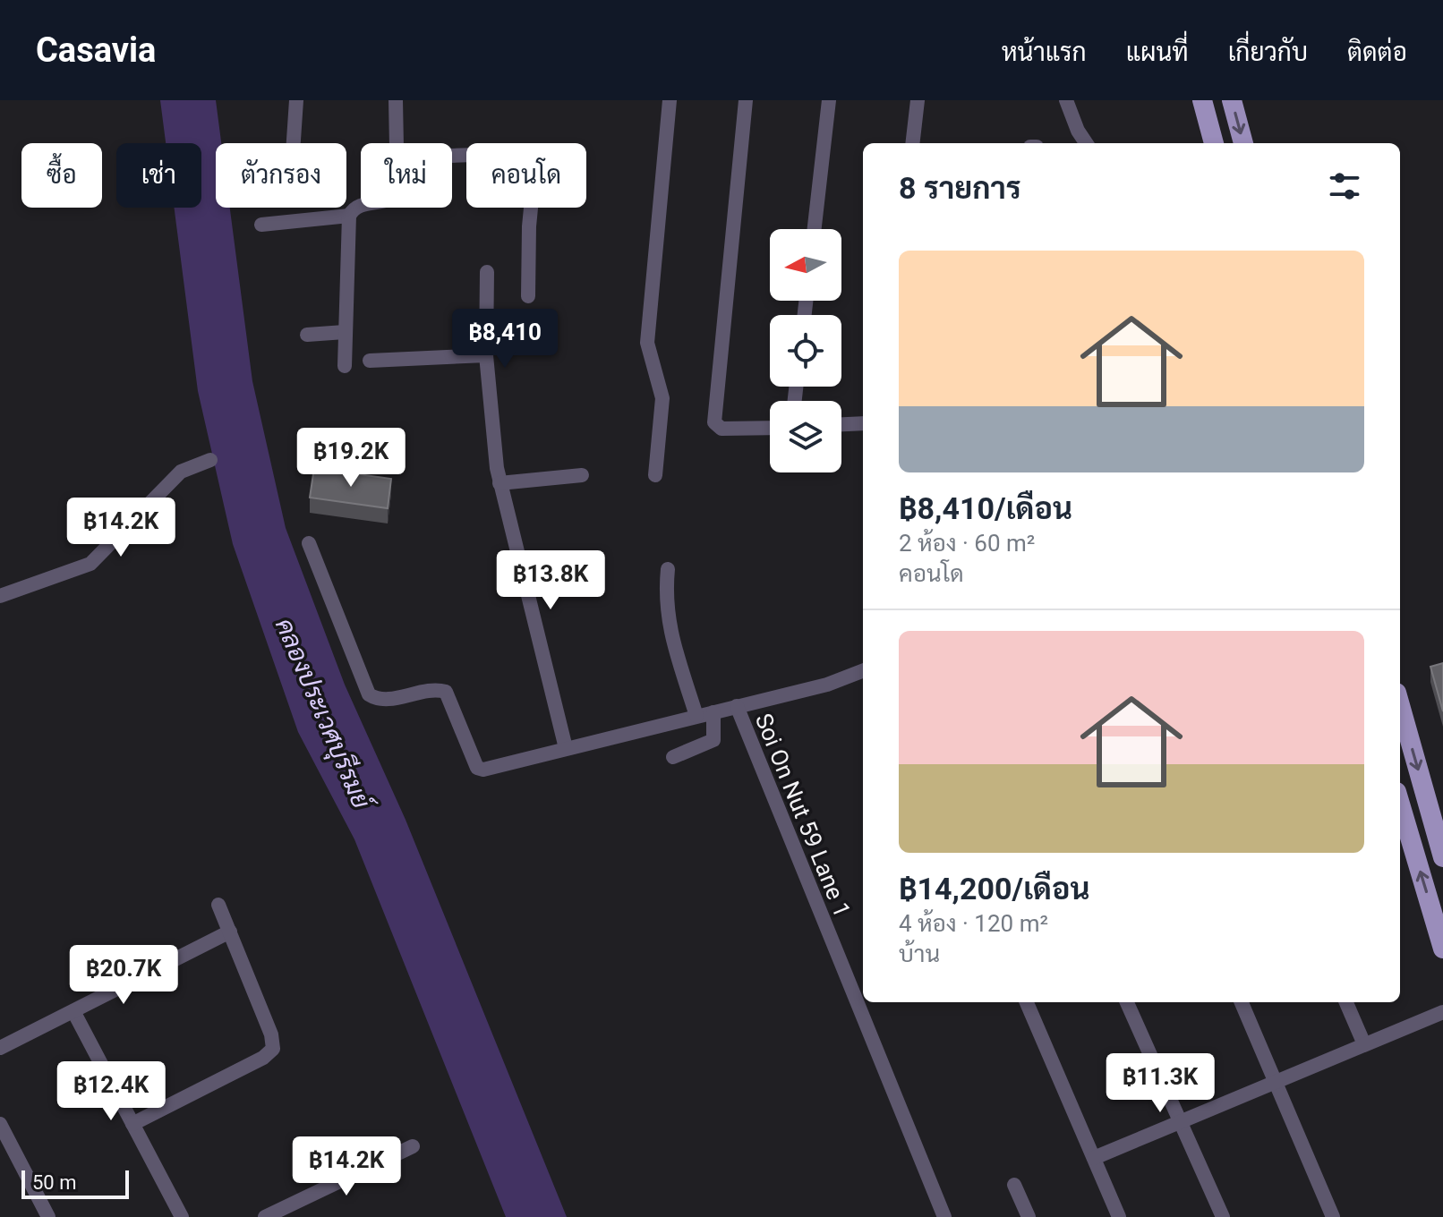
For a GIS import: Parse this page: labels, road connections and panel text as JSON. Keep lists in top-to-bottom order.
{
  "streets": {
    "street": ["Soi On Nut 59 Lane 1"]
  },
  "water": ["คลองประเวศบุรีรมย์"],
  "scale_bar": "50 m",
  "north": "left",
  "page": {
    "header": "Casavia",
    "nav": [
      "หน้าแรก",
      "แผนที่",
      "เกี่ยวกับ",
      "ติดต่อ"
    ],
    "chip": [
      "ซื้อ",
      "เช่า",
      "ตัวกรอง",
      "ใหม่",
      "คอนโด"
    ],
    "heading": "8 รายการ",
    "list": [
      {
        "name": "฿8,410/เดือน",
        "note": "2 ห้อง · 60 m² · คอนโด"
      },
      {
        "name": "฿14,200/เดือน",
        "note": "4 ห้อง · 120 m² · บ้าน"
      }
    ],
    "price": [
      "฿8,410",
      "฿19.2K",
      "฿14.2K",
      "฿13.8K",
      "฿20.7K",
      "฿11.3K",
      "฿12.4K",
      "฿14.2K"
    ],
    "scale": "50 m"
  }
}
